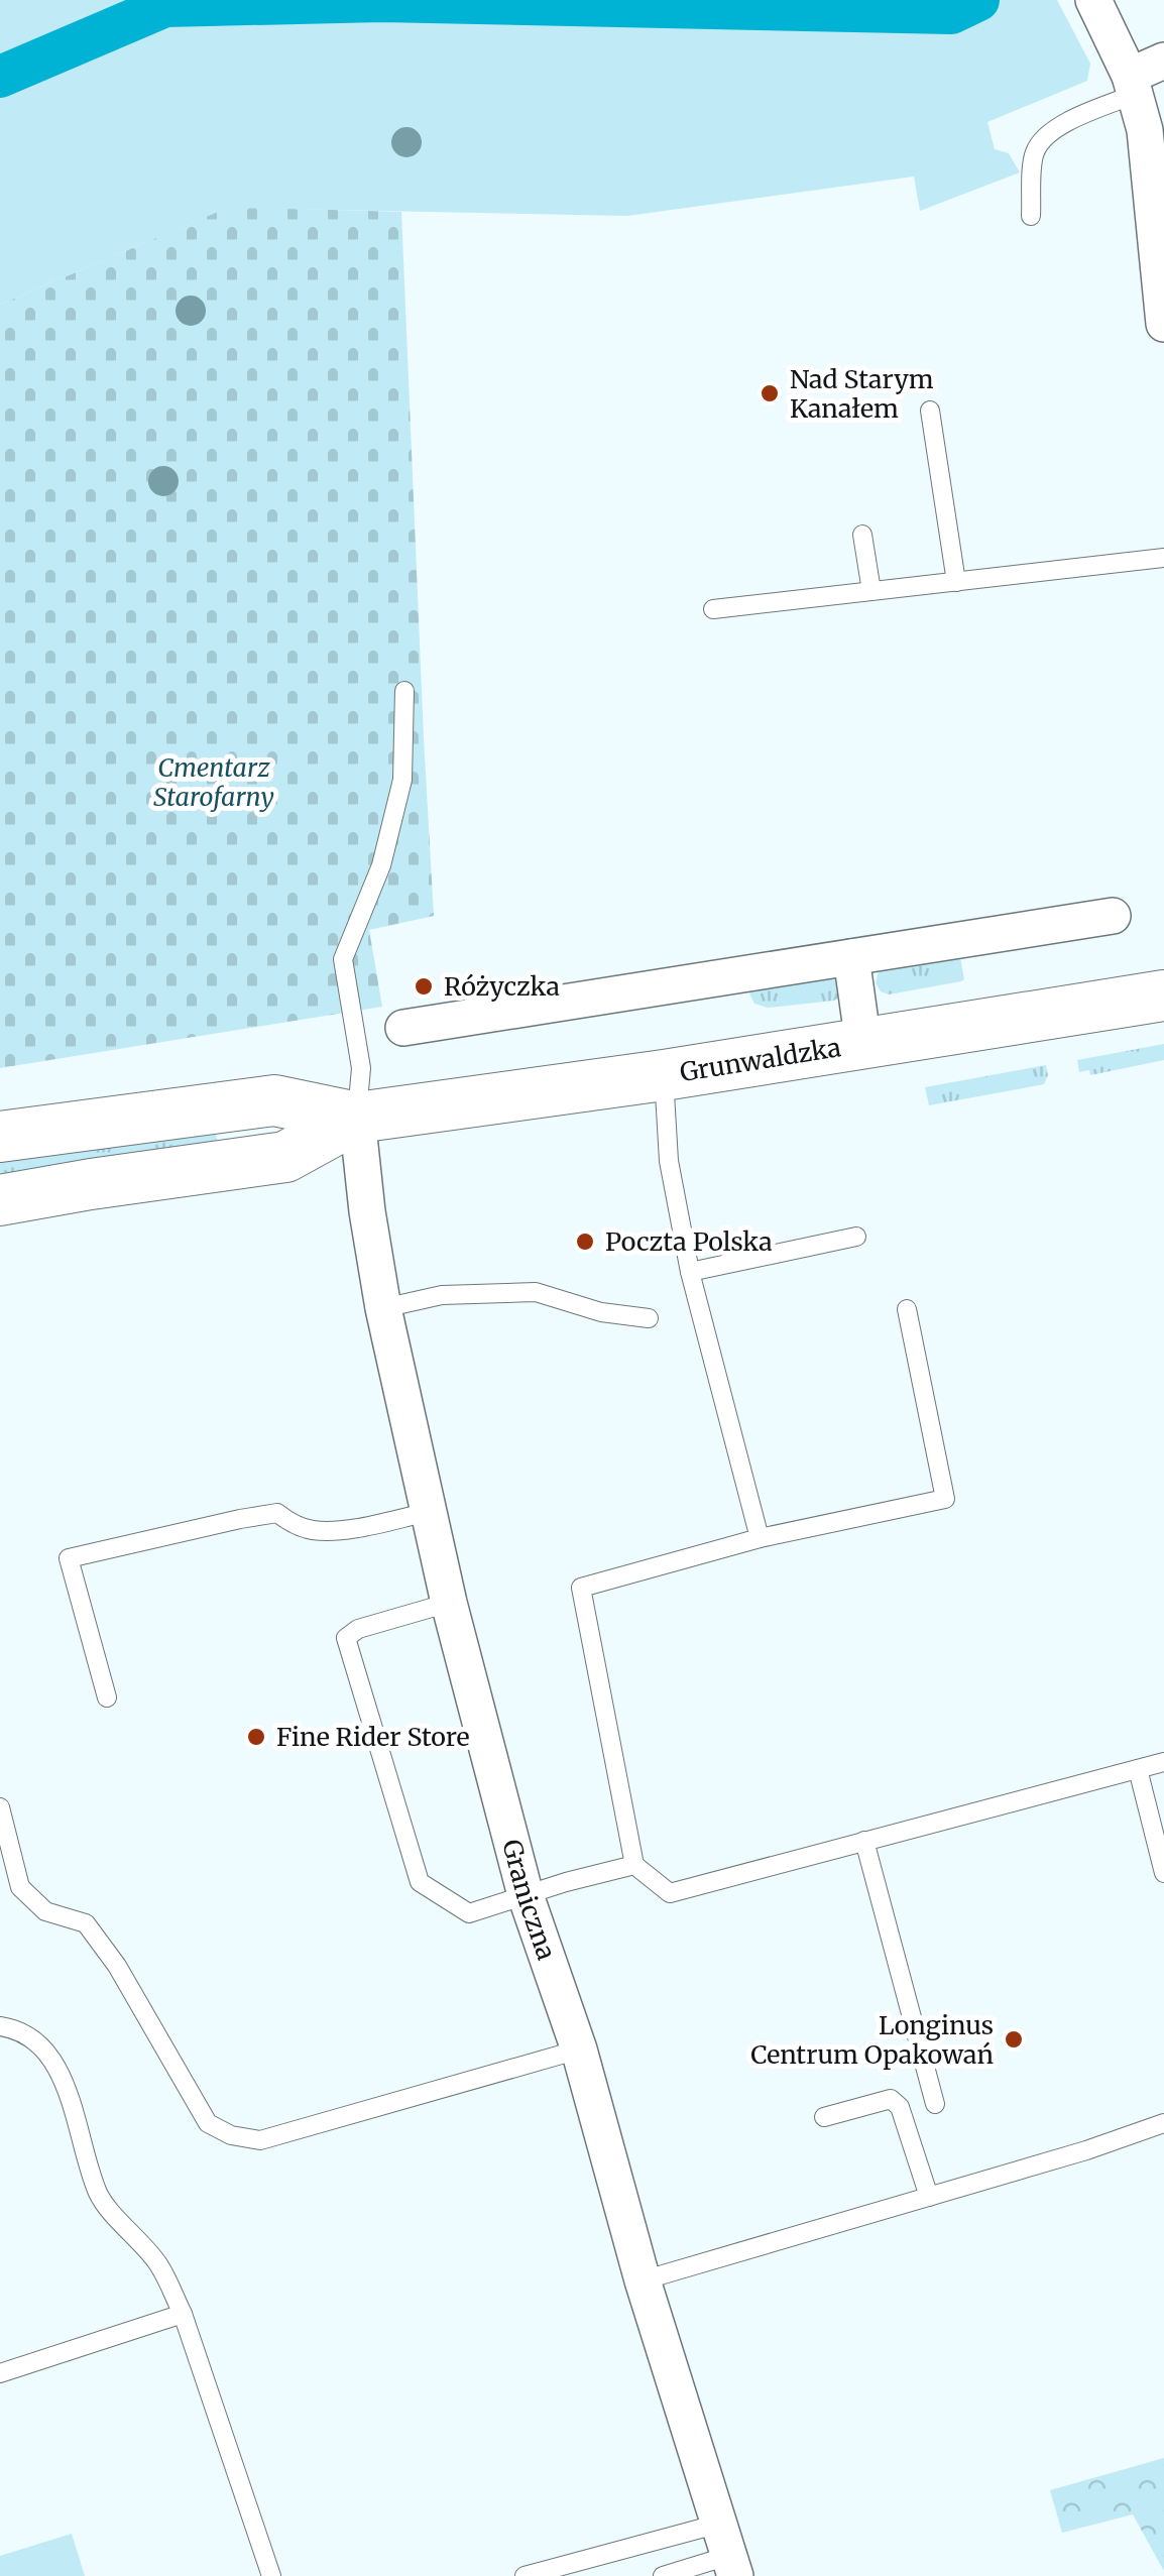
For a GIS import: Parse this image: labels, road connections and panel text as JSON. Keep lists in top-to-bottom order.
{
  "streets": {
    "main road": ["Grunwaldzka"],
    "street": ["Graniczna"]
  },
  "crossings": [
    ["Grunwaldzka", "Graniczna"]
  ],
  "parks": ["Cmentarz Starofarny"],
  "places": [
    "Nad Starym Kanałem",
    "Różyczka",
    "Poczta Polska",
    "Fine Rider Store",
    "Longinus Centrum Opakowań"
  ]
}
